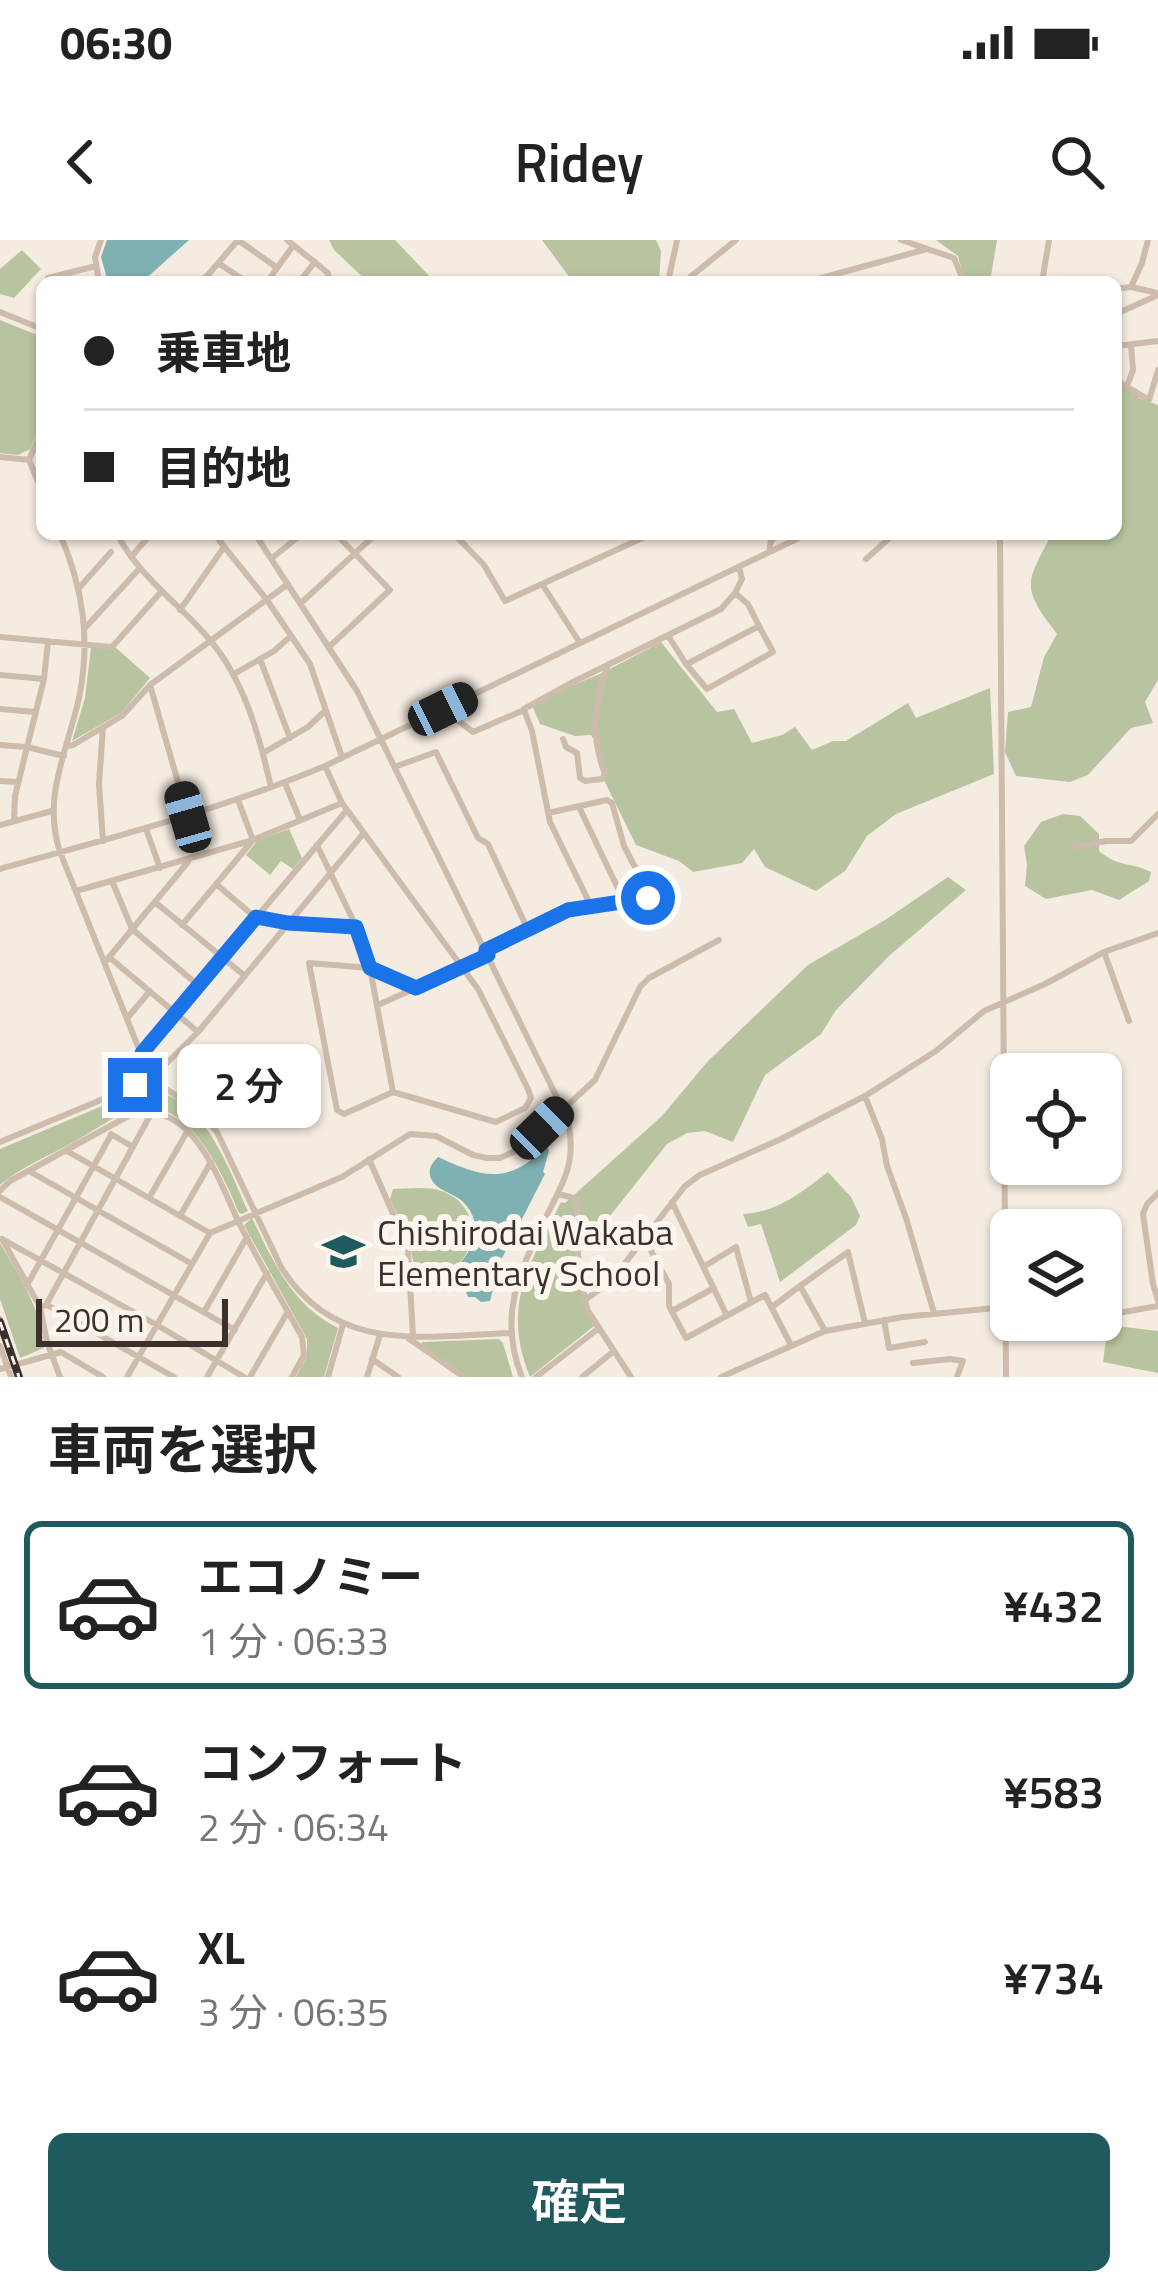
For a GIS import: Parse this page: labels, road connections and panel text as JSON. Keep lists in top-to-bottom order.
{
  "places": {
    "school or university": ["Chishirodai Wakaba Elementary School"]
  },
  "scale_bar": "200 m",
  "page": {
    "status": "06:30",
    "header": "Ridey",
    "banner": ["乗車地", "目的地"],
    "bubble": "2 分",
    "scale": "200 m",
    "heading": "車両を選択",
    "list": [
      {
        "name": "エコノミー",
        "note": "1 分 · 06:33",
        "value": "¥432"
      },
      {
        "name": "コンフォート",
        "note": "2 分 · 06:34",
        "value": "¥583"
      },
      {
        "name": "XL",
        "note": "3 分 · 06:35",
        "value": "¥734"
      }
    ],
    "buttons": "確定"
  }
}
